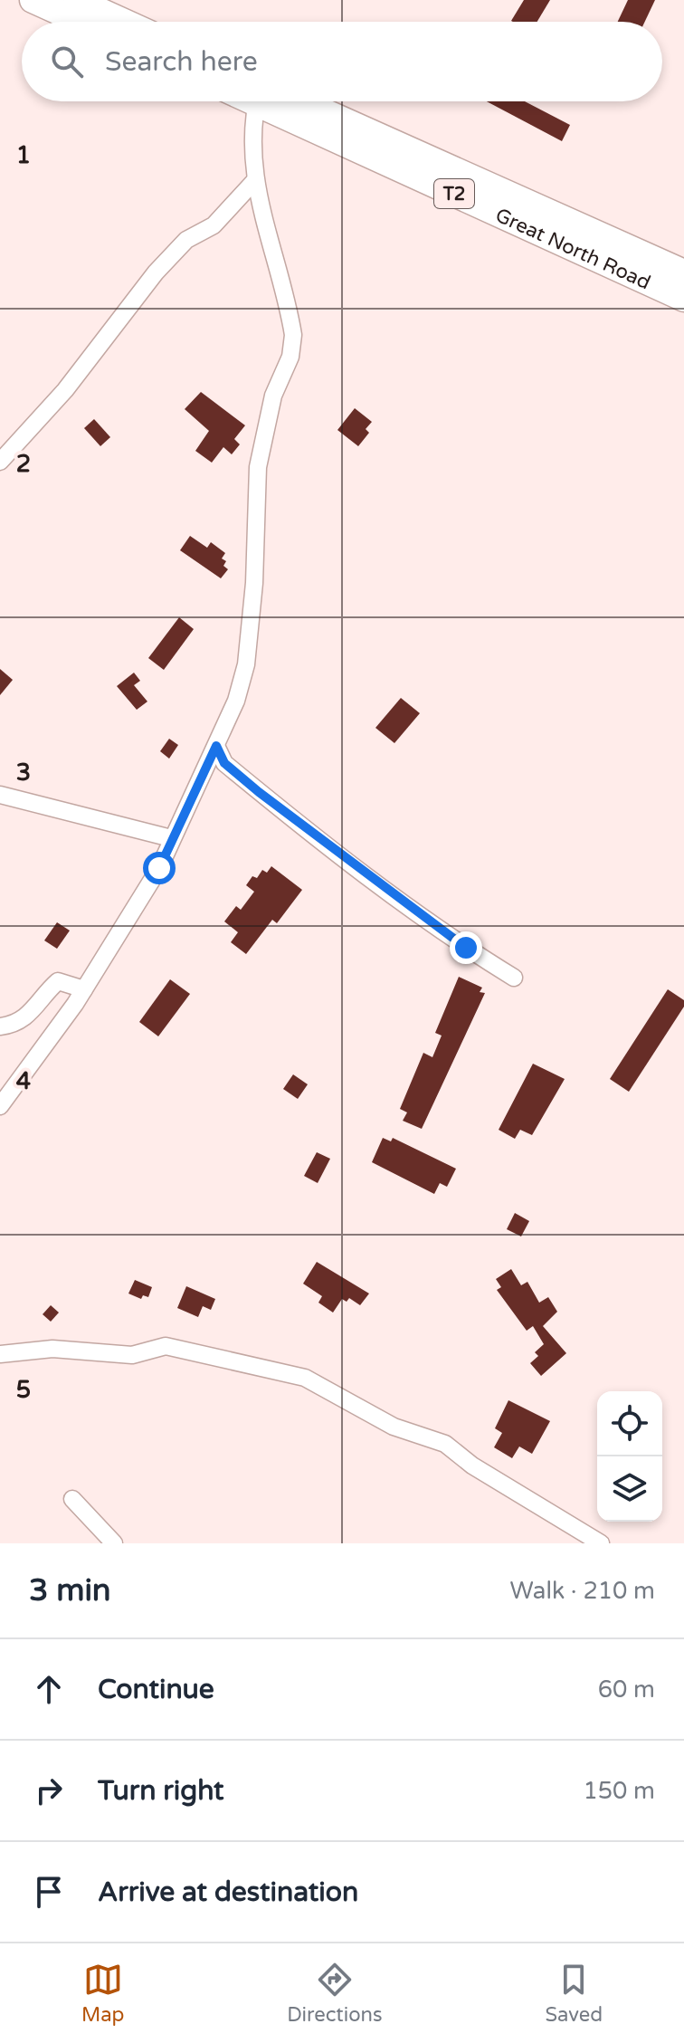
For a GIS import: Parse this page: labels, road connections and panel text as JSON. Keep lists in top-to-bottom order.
{
  "streets": {
    "highway": ["T2", "Great North Road"]
  },
  "page": {
    "search": "Search here",
    "heading": ["3 min", "Walk · 210 m"],
    "list": [
      ["Continue", "60 m"],
      ["Turn right", "150 m"],
      "Arrive at destination"
    ],
    "nav": ["Map", "Directions", "Saved"]
  },
  "grid": {
    "rows": [
      "1",
      "2",
      "3",
      "4",
      "5"
    ]
  }
}
